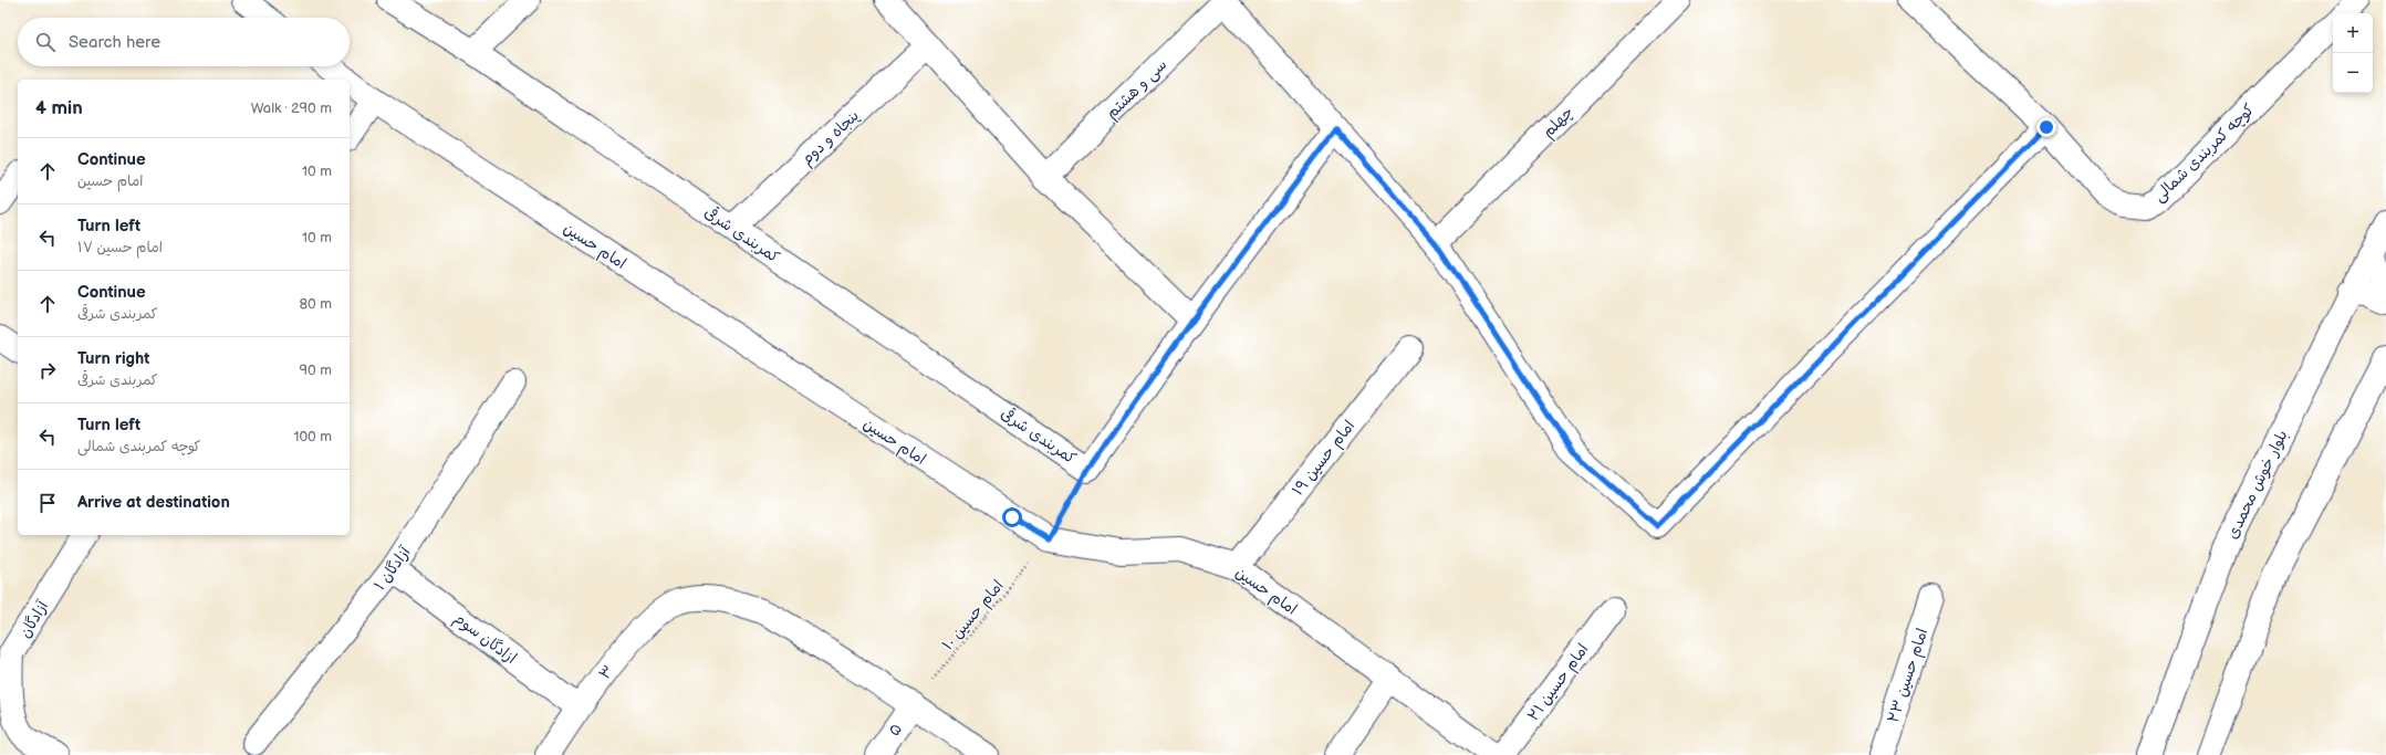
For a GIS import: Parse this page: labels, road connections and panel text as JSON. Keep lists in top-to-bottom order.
{
  "streets": {
    "street": [
      "سی و هشتم",
      "چهلم",
      "پنجاه و دوم",
      "کوچه کمربندی شمالی",
      "کمربندی شرقی",
      "امام حسین",
      "امام حسین ۱۹",
      "بلوار خوش محمدی",
      "آزادگان ۱",
      "آزادگان",
      "ازادگان سوم",
      "۳",
      "امام حسین ۲۳",
      "امام حسین ۲۱",
      "۵"
    ],
    "path": ["امام حسین ۱۰"]
  },
  "crossings": [
    ["پنجاه و دوم", "کمربندی شرقی"],
    ["کمربندی شرقی", "امام حسین ۱۰"],
    ["امام حسین", "امام حسین ۱۹"],
    ["امام حسین", "امام حسین ۱۰"],
    ["آزادگان ۱", "ازادگان سوم"],
    ["امام حسین ۱۰", "۳"],
    ["امام حسین ۱۰", "۵"],
    ["ازادگان سوم", "۳"],
    ["۳", "۵"]
  ],
  "page": {
    "map_buttons": ["+", "−"],
    "search": "Search here",
    "heading": ["4 min", "Walk · 290 m"],
    "list": [
      ["Continue", "امام حسین", "10 m"],
      ["Turn left", "امام حسین ۱۷", "10 m"],
      ["Continue", "کمربندی شرقی", "80 m"],
      ["Turn right", "کمربندی شرقی", "90 m"],
      ["Turn left", "کوچه کمربندی شمالی", "100 m"],
      "Arrive at destination"
    ]
  }
}
